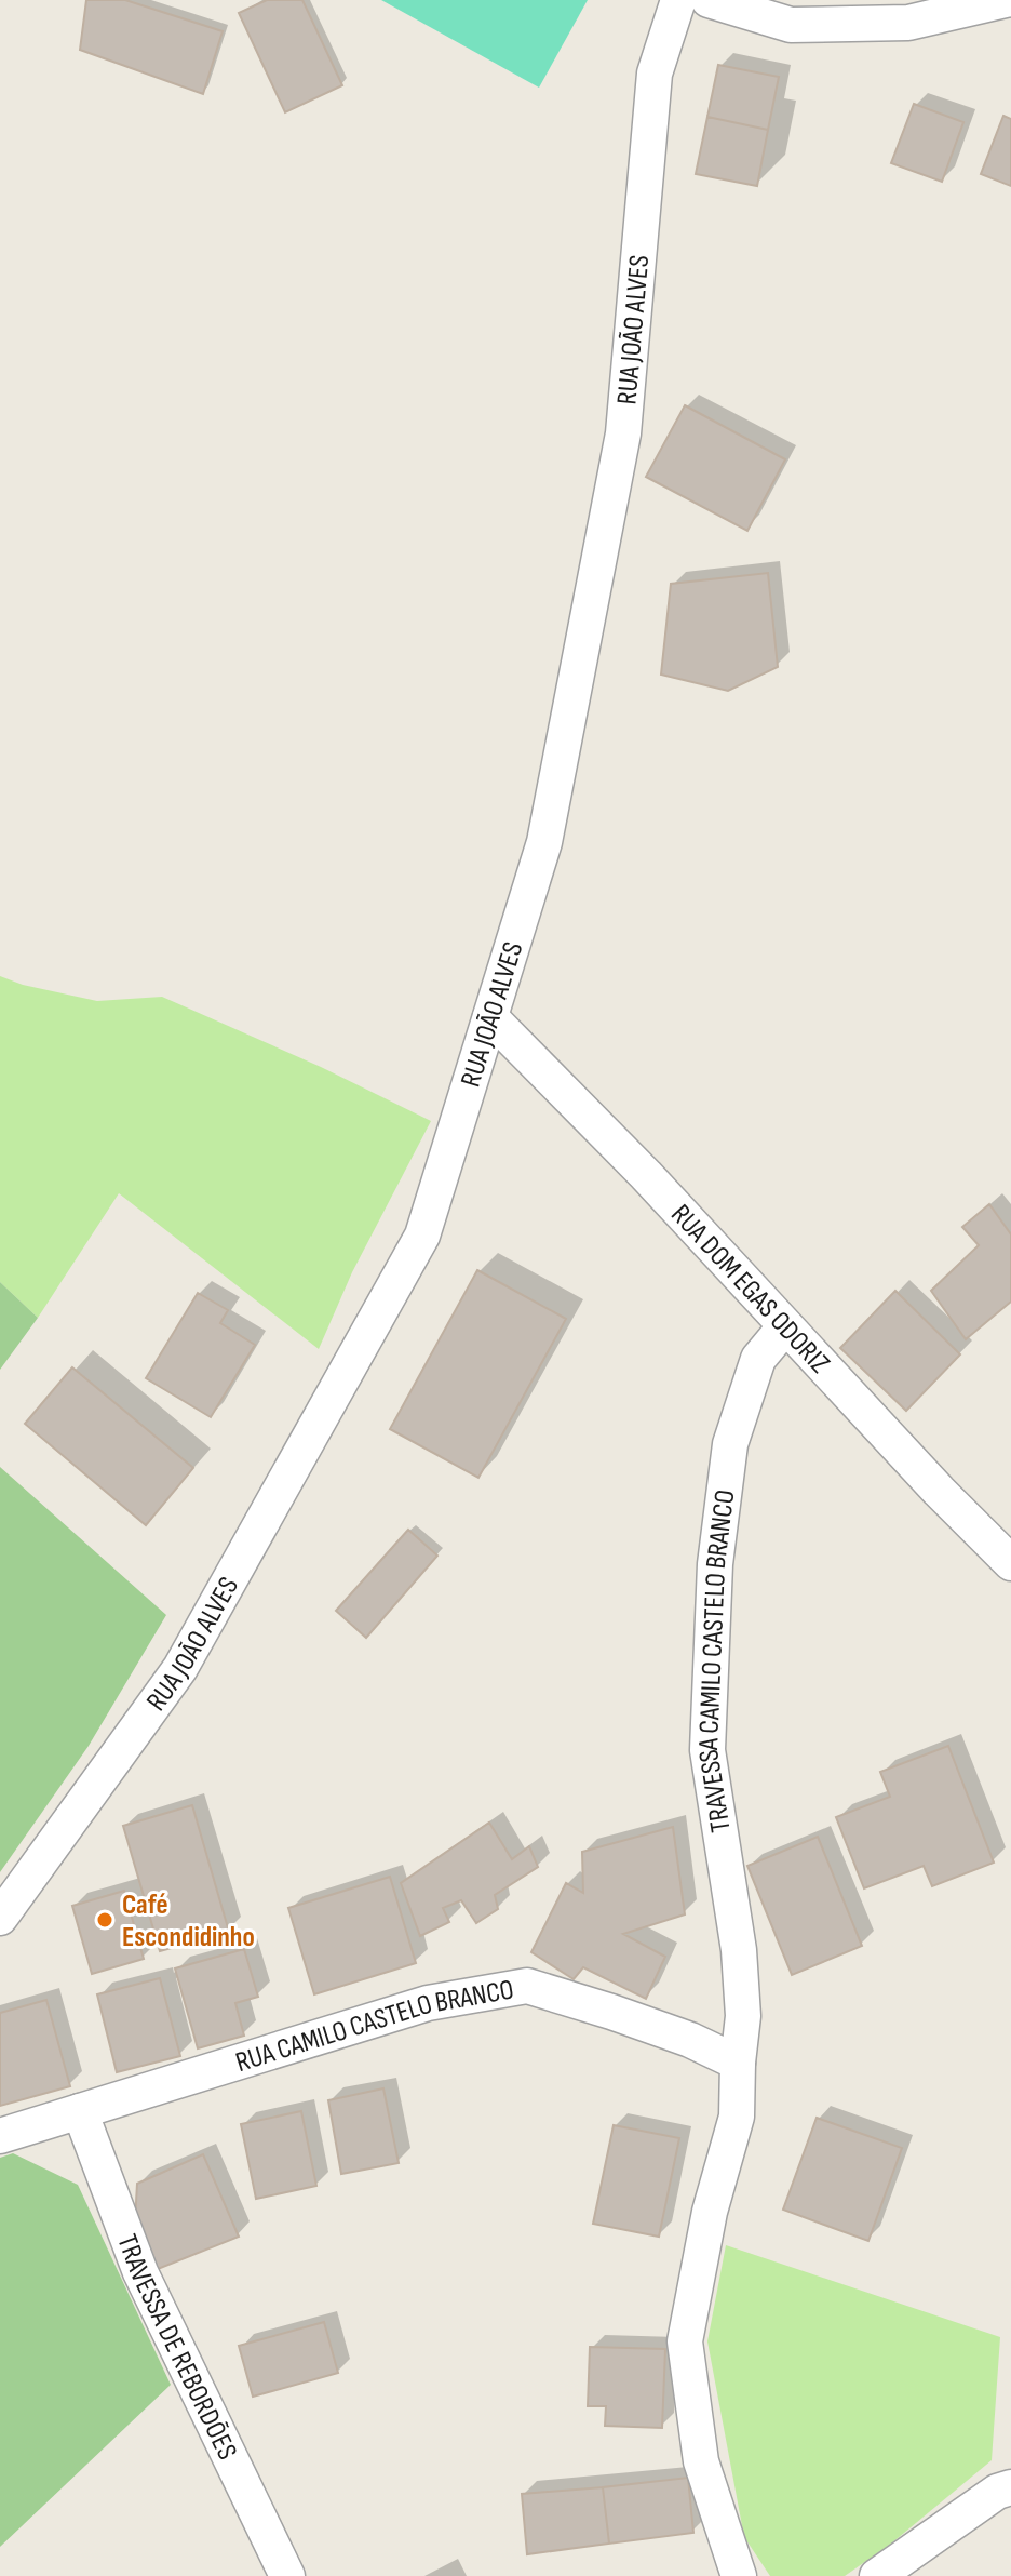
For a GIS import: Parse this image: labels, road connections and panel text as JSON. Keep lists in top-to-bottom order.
{
  "streets": {
    "street": [
      "RUA JOÃO ALVES",
      "RUA DOM EGAS ODORIZ",
      "TRAVESSA CAMILO CASTELO BRANCO",
      "RUA CAMILO CASTELO BRANCO",
      "TRAVESSA DE REBORDÕES"
    ]
  },
  "crossings": [
    ["RUA JOÃO ALVES", "RUA DOM EGAS ODORIZ"],
    ["RUA DOM EGAS ODORIZ", "TRAVESSA CAMILO CASTELO BRANCO"],
    ["TRAVESSA CAMILO CASTELO BRANCO", "RUA CAMILO CASTELO BRANCO"],
    ["RUA CAMILO CASTELO BRANCO", "TRAVESSA DE REBORDÕES"]
  ],
  "places": ["Café Escondidinho"]
}
